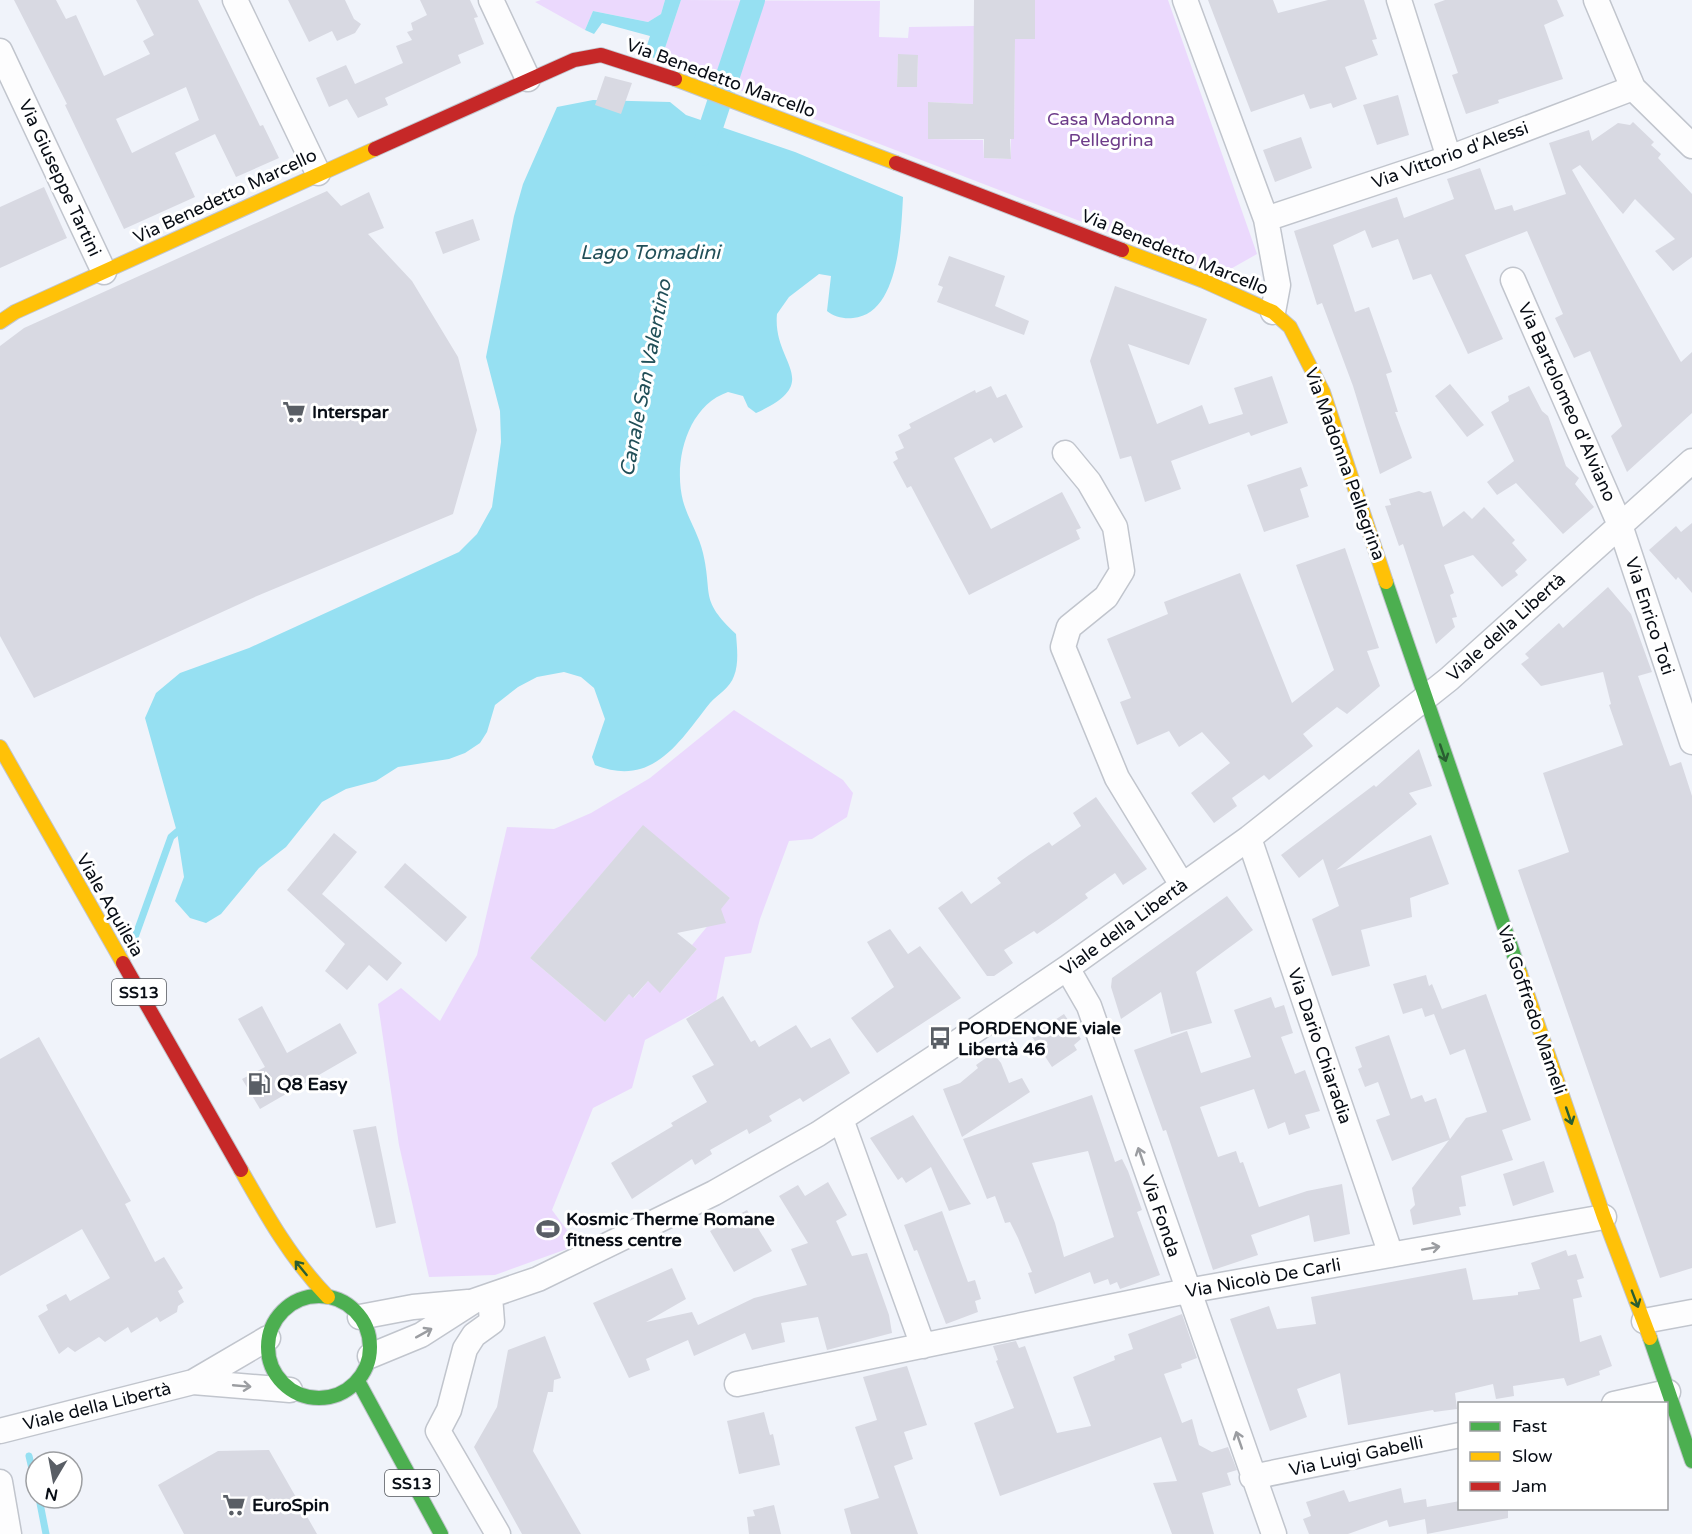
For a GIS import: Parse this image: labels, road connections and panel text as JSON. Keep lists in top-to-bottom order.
{
  "streets": {
    "street": [
      "Via Benedetto Marcello",
      "Via Vittorio d'Alessi",
      "Via Giuseppe Tartini",
      "Via Bartolomeo d'Alviano",
      "Via Madonna Pellegrina",
      "Via Enrico Toti",
      "Viale della Libertà",
      "Viale Aquileia",
      "SS13",
      "Via Goffredo Mameli",
      "Via Dario Chiaradia",
      "Via Fonda",
      "Via Nicolò De Carli",
      "Via Luigi Gabelli"
    ]
  },
  "crossings": [
    ["Via Benedetto Marcello", "Via Giuseppe Tartini"],
    ["Via Benedetto Marcello", "Via Madonna Pellegrina"],
    ["Via Bartolomeo d'Alviano", "Via Enrico Toti"],
    ["Via Bartolomeo d'Alviano", "Viale della Libertà"],
    ["Via Madonna Pellegrina", "Viale della Libertà"],
    ["Via Madonna Pellegrina", "Via Goffredo Mameli"],
    ["Via Enrico Toti", "Viale della Libertà"],
    ["Viale della Libertà", "Viale Aquileia"],
    ["Viale della Libertà", "SS13"],
    ["Viale della Libertà", "Via Goffredo Mameli"],
    ["Viale della Libertà", "Via Dario Chiaradia"],
    ["Viale della Libertà", "Via Fonda"],
    ["Viale Aquileia", "SS13"],
    ["Via Goffredo Mameli", "Via Nicolò De Carli"],
    ["Via Dario Chiaradia", "Via Nicolò De Carli"],
    ["Via Fonda", "Via Nicolò De Carli"],
    ["Via Fonda", "Via Luigi Gabelli"]
  ],
  "one_way": ["Via Goffredo Mameli", "Via Fonda"],
  "water": ["Lago Tomadini", "Canale San Valentino"],
  "parks": ["Casa Madonna Pellegrina"],
  "places": {
    "supermarket": ["Interspar", "EuroSpin"],
    "bus stop": ["PORDENONE viale Libertà 46"],
    "fuel station": ["Q8 Easy"],
    "sports": ["Kosmic Therme Romane fitness centre"]
  },
  "legend": ["Fast", "Slow", "Jam"],
  "north": "bottom"
}
